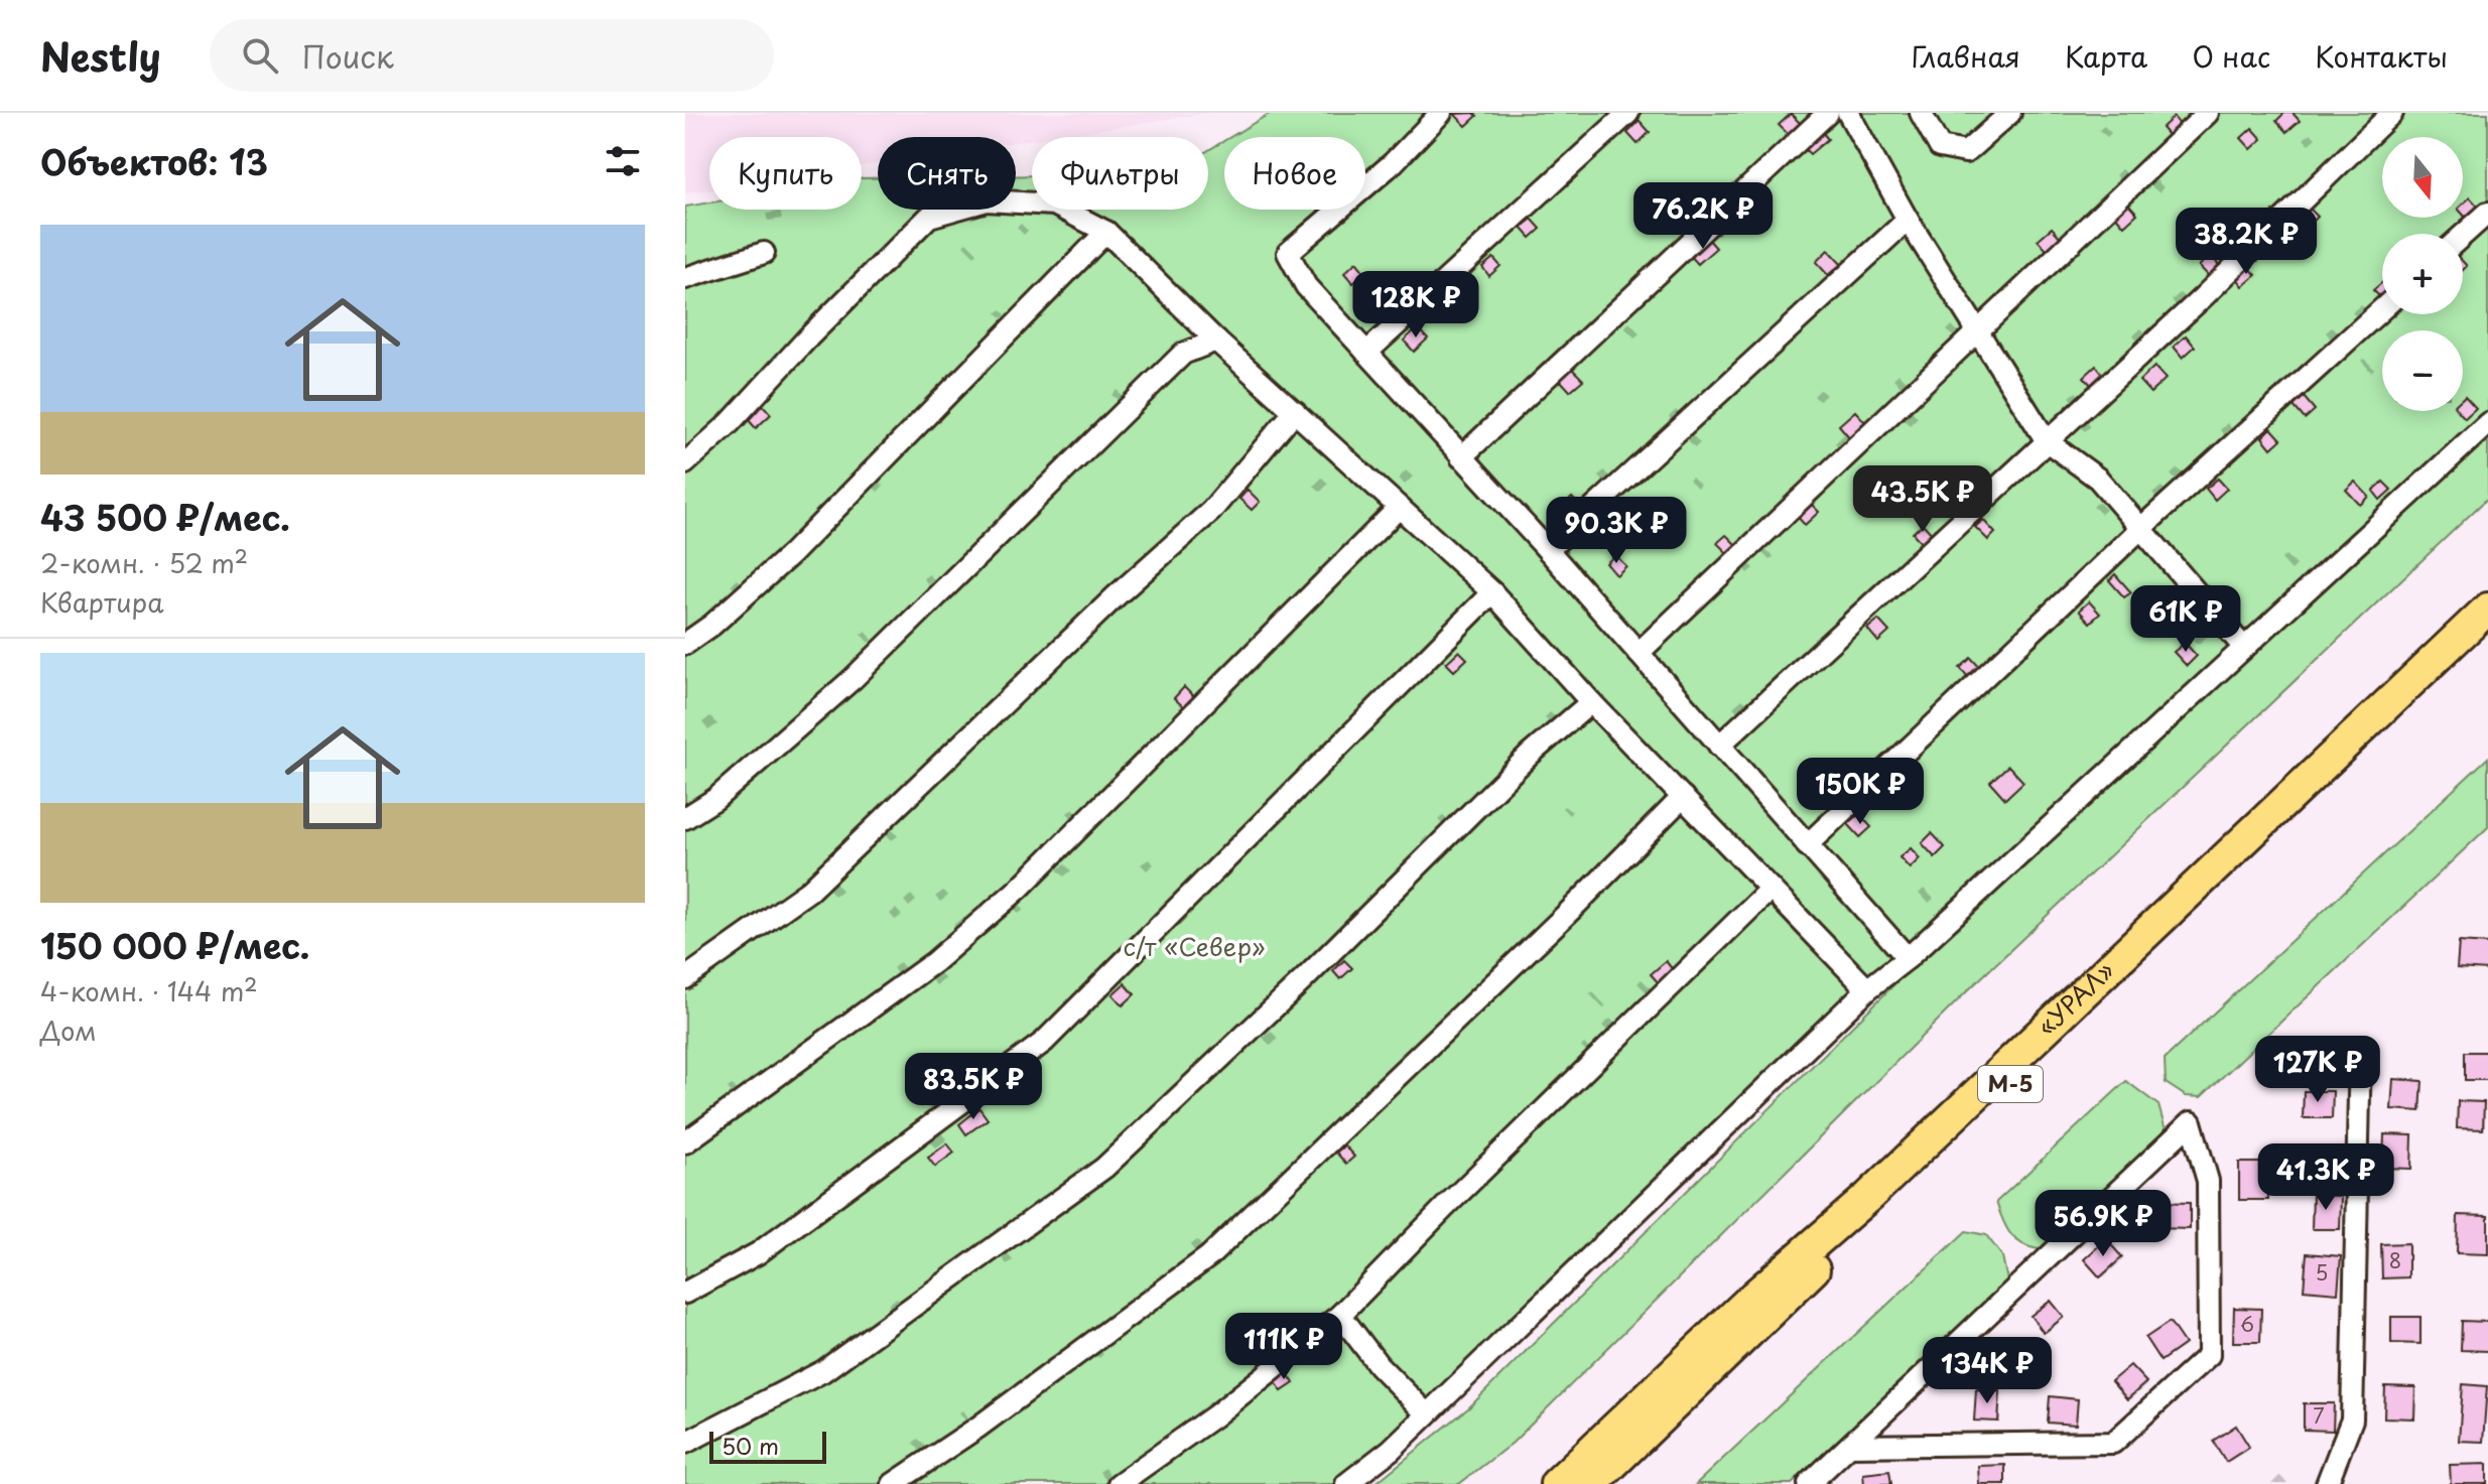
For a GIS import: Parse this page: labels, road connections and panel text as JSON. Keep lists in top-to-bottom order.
{
  "streets": {
    "highway": ["«УРАЛ»", "М-5"]
  },
  "parks": ["с/т «Север»"],
  "house_numbers": [
    "8",
    "5",
    "6",
    "7"
  ],
  "scale_bar": "50 m",
  "north": "bottom",
  "page": {
    "header": "Nestly",
    "search": "Поиск",
    "nav": [
      "Главная",
      "Карта",
      "О нас",
      "Контакты"
    ],
    "heading": "Объектов: 13",
    "map_buttons": ["+", "−"],
    "chip": [
      "Купить",
      "Снять",
      "Фильтры",
      "Новое"
    ],
    "price": [
      "76.2K ₽",
      "38.2K ₽",
      "128K ₽",
      "43.5K ₽",
      "90.3K ₽",
      "61K ₽",
      "150K ₽",
      "127K ₽",
      "83.5K ₽",
      "41.3K ₽",
      "56.9K ₽",
      "111K ₽",
      "134K ₽"
    ],
    "list": [
      {
        "name": "43 500 ₽/мес.",
        "note": "2-комн. · 52 m² · Квартира"
      },
      {
        "name": "150 000 ₽/мес.",
        "note": "4-комн. · 144 m² · Дом"
      }
    ],
    "scale": "50 m"
  }
}
